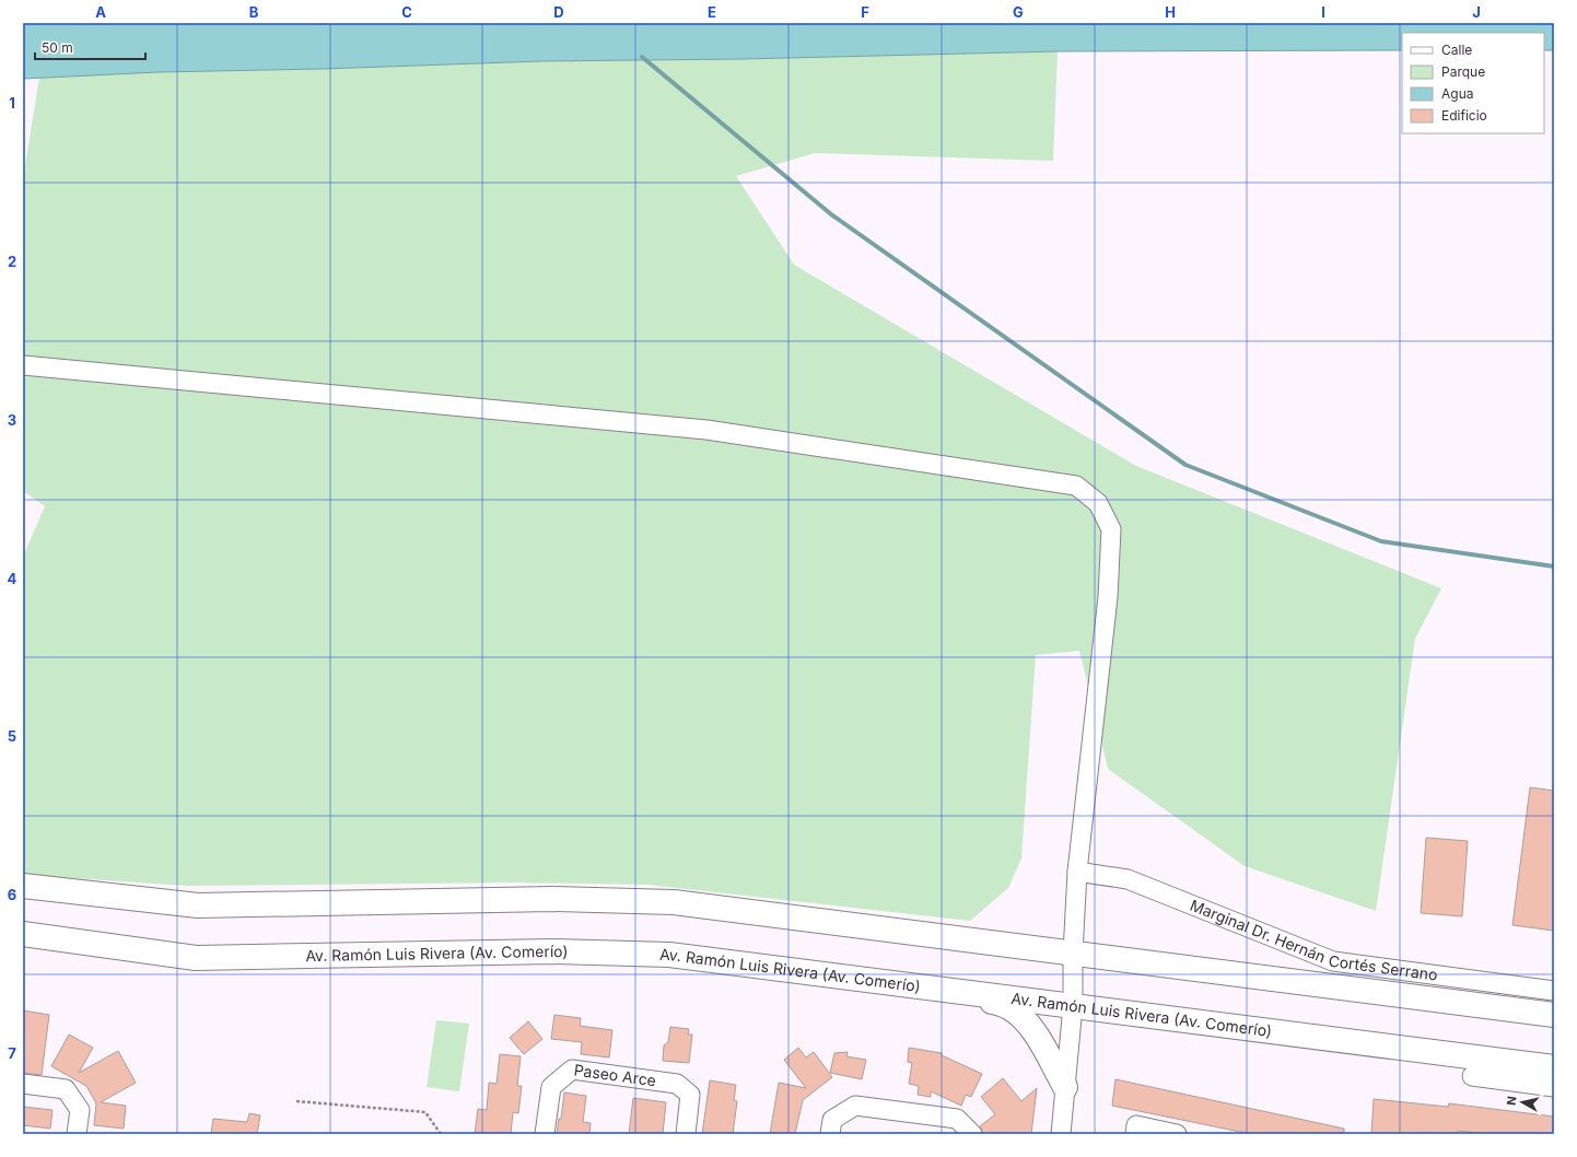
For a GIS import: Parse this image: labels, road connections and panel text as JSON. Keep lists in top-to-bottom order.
{
  "streets": {
    "main road": ["Av. Ramón Luis Rivera (Av. Comerío)"],
    "street": ["Marginal Dr. Hernán Cortés Serrano", "Paseo Arce"]
  },
  "legend": [
    "Calle",
    "Parque",
    "Agua",
    "Edificio"
  ],
  "scale_bar": "50 m",
  "north": "left",
  "grid": {
    "columns": [
      "A",
      "B",
      "C",
      "D",
      "E",
      "F",
      "G",
      "H",
      "I",
      "J"
    ],
    "rows": [
      "1",
      "2",
      "3",
      "4",
      "5",
      "6",
      "7"
    ]
  }
}
